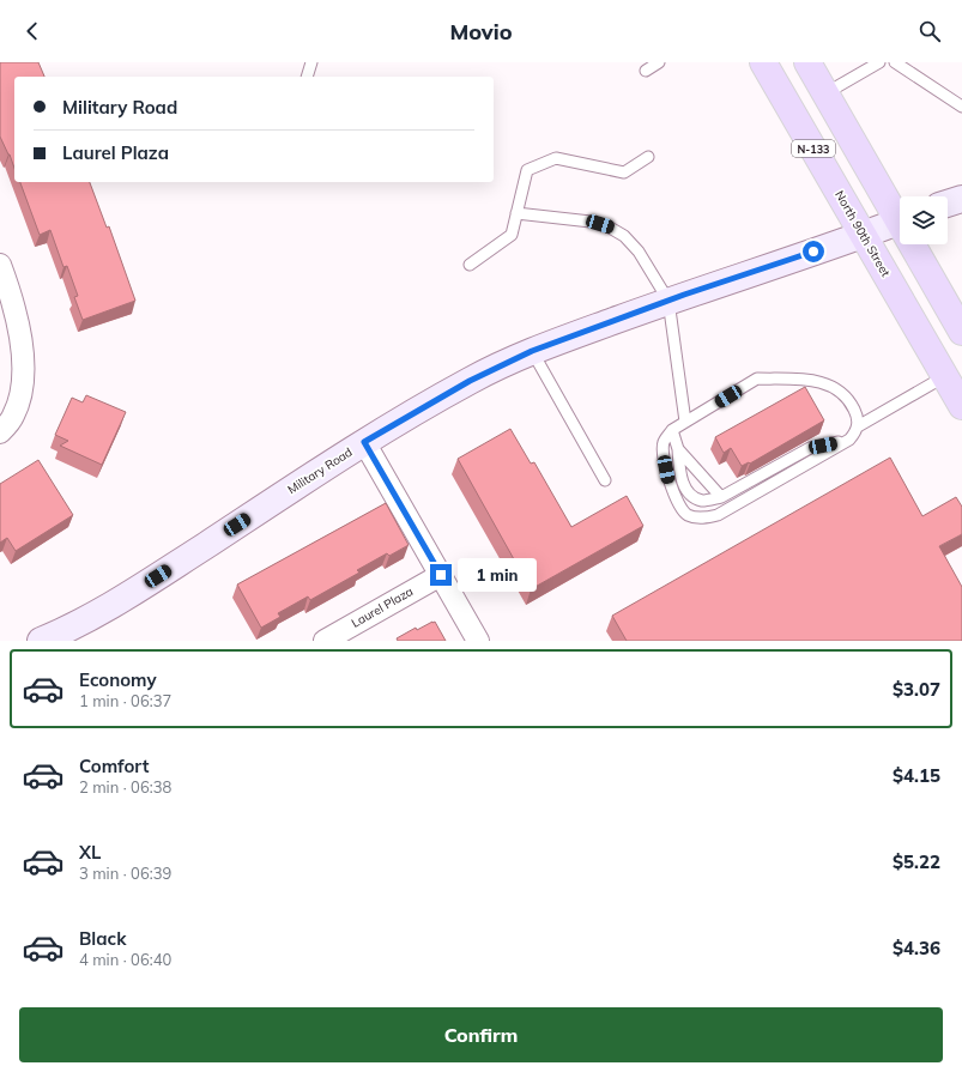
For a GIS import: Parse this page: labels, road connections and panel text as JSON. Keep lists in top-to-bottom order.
{
  "streets": {
    "main road": ["N-133", "North 90th Street", "Military Road"],
    "street": ["Laurel Plaza"]
  },
  "crossings": [
    ["North 90th Street", "Military Road"]
  ],
  "page": {
    "header": "Movio",
    "banner": ["Military Road", "Laurel Plaza"],
    "bubble": "1 min",
    "list": [
      {
        "name": "Economy",
        "note": "1 min · 06:37",
        "value": "$3.07"
      },
      {
        "name": "Comfort",
        "note": "2 min · 06:38",
        "value": "$4.15"
      },
      {
        "name": "XL",
        "note": "3 min · 06:39",
        "value": "$5.22"
      },
      {
        "name": "Black",
        "note": "4 min · 06:40",
        "value": "$4.36"
      }
    ],
    "buttons": "Confirm"
  }
}
